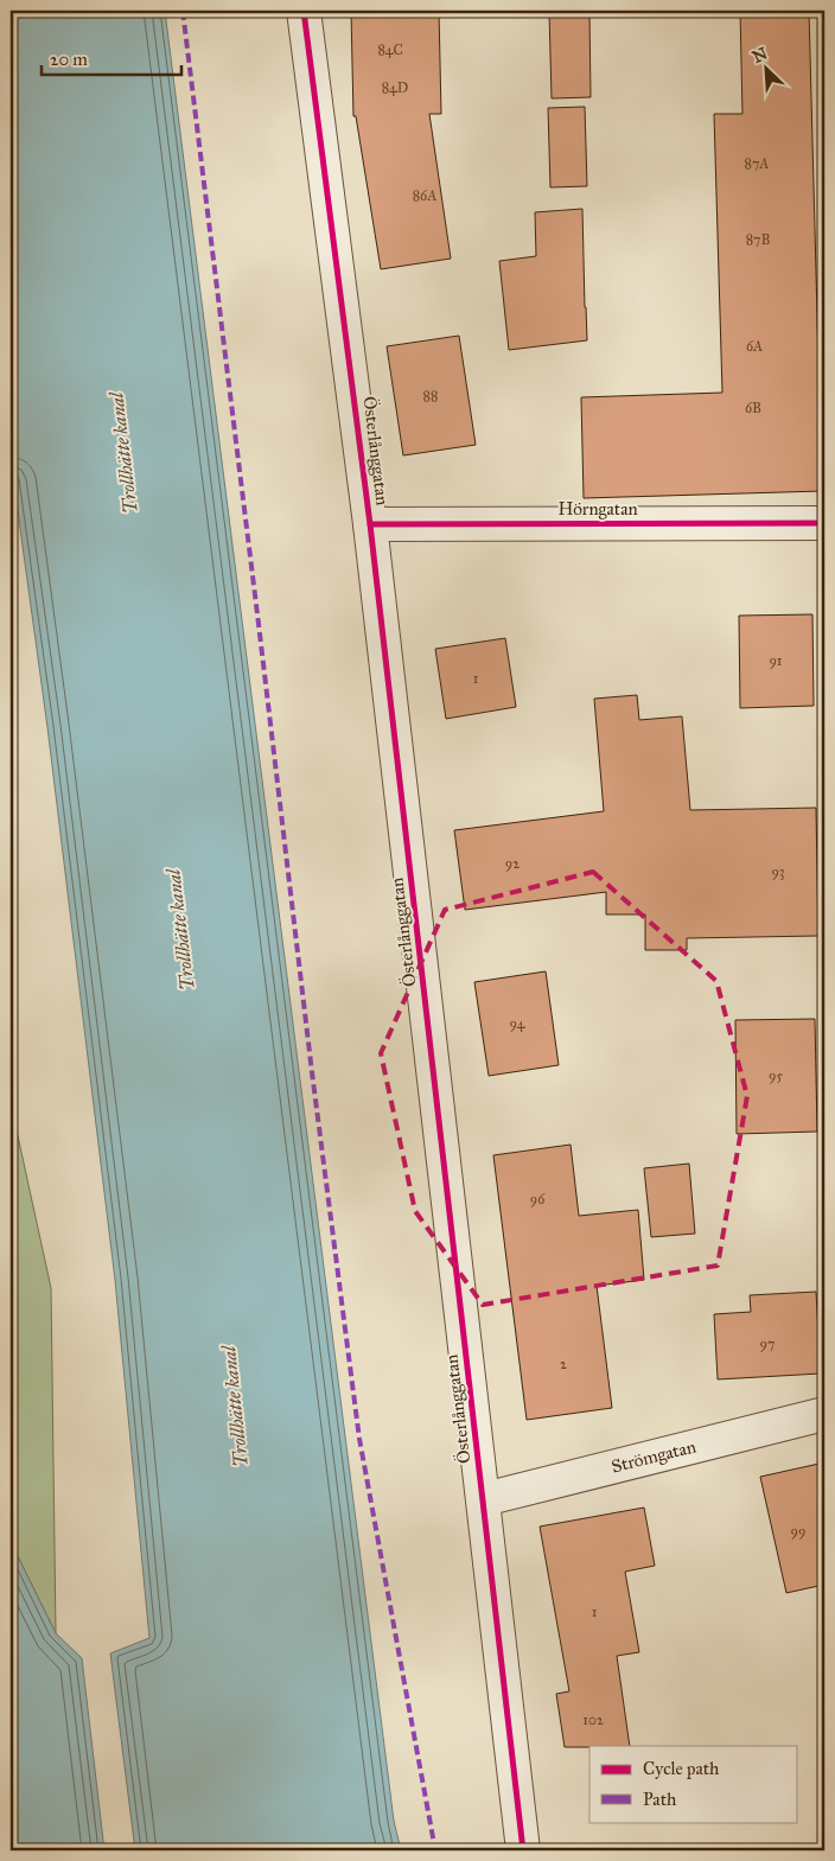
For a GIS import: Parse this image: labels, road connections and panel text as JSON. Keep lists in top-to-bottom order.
{
  "streets": {
    "street": ["Österlånggatan", "Hörngatan", "Strömgatan"]
  },
  "crossings": [
    ["Österlånggatan", "Hörngatan"],
    ["Österlånggatan", "Strömgatan"]
  ],
  "water": ["Trollhätte kanal"],
  "house_numbers": [
    "84C",
    "84D",
    "87A",
    "86A",
    "87B",
    "6A",
    "88",
    "6B",
    "91",
    "1",
    "92",
    "93",
    "94",
    "95",
    "96",
    "97",
    "2",
    "99",
    "1",
    "102"
  ],
  "legend": ["Cycle path", "Path"],
  "scale_bar": "20 m",
  "north": "top left"
}
